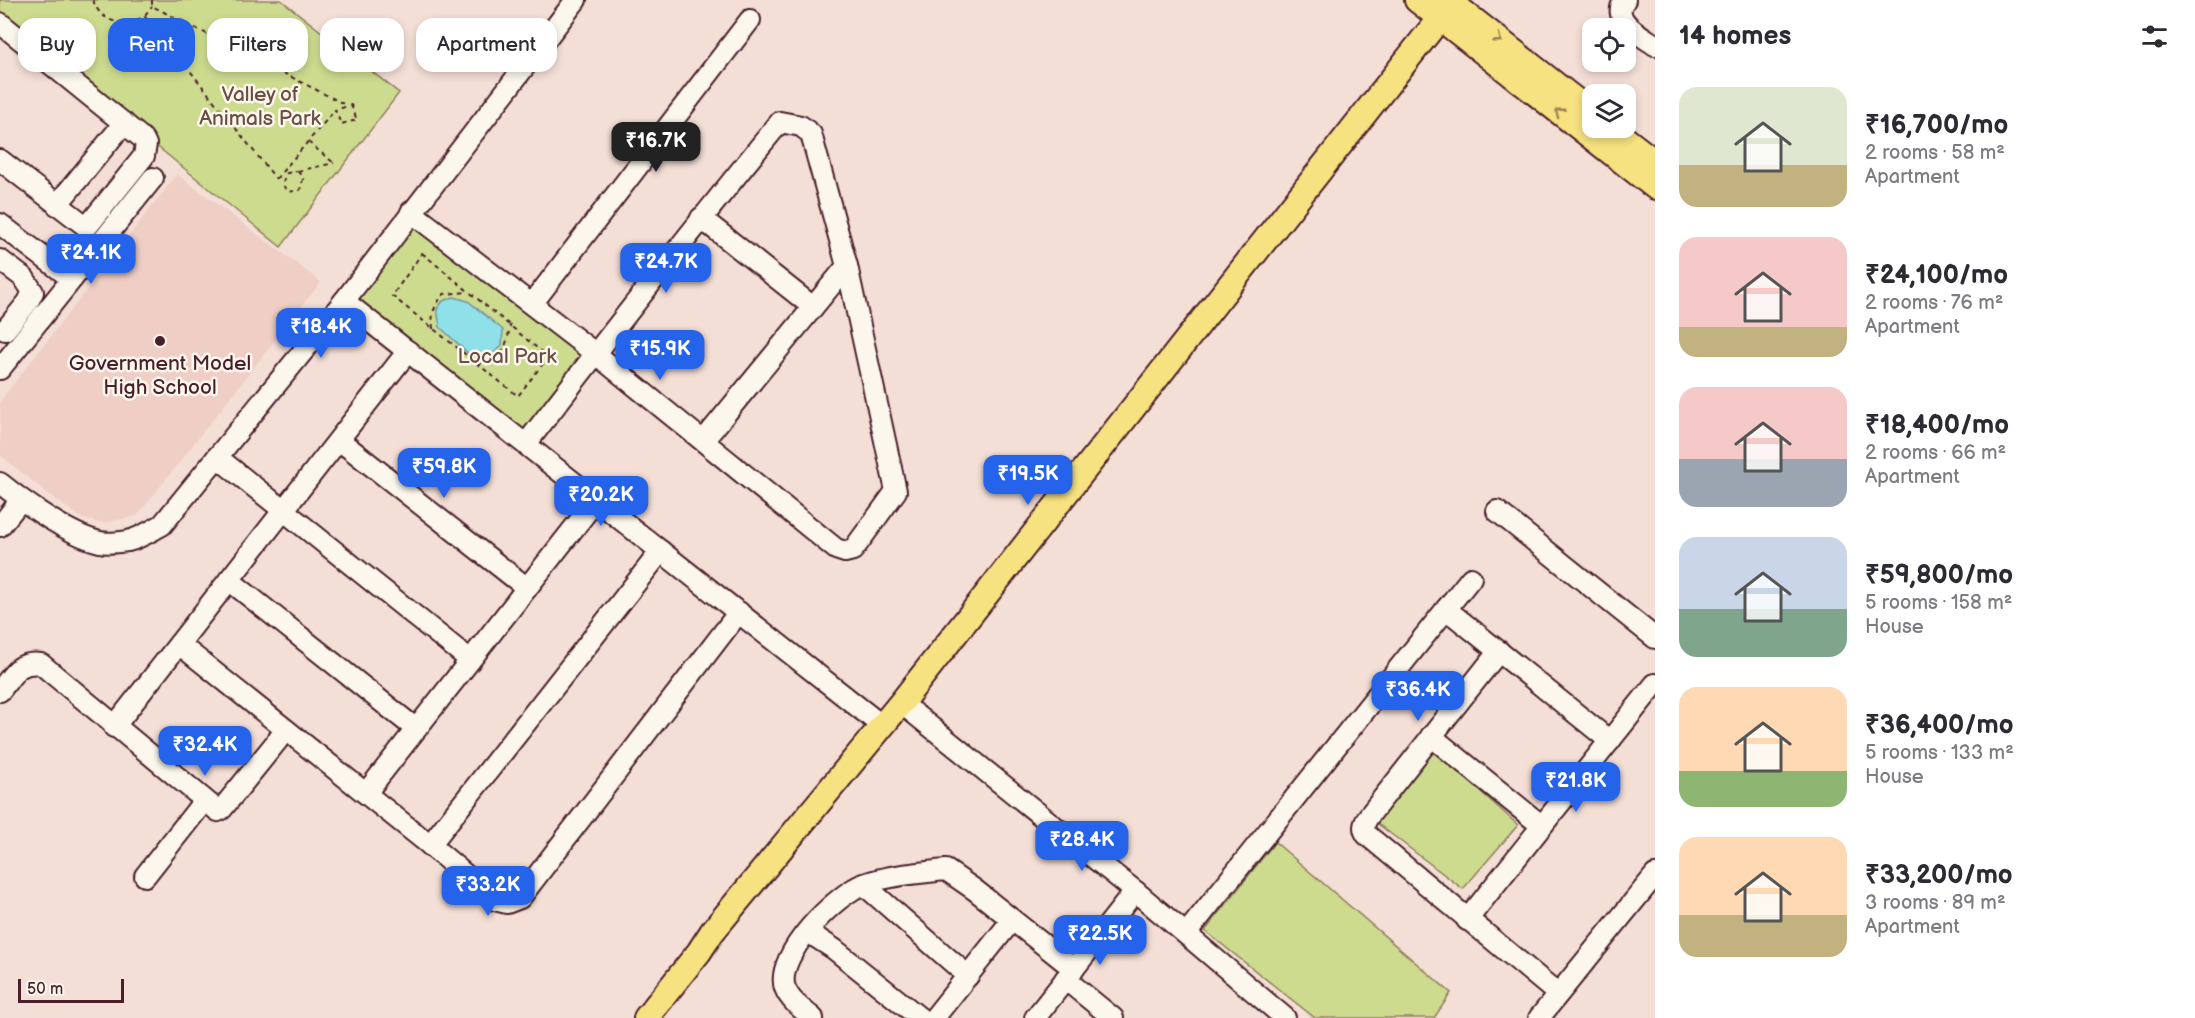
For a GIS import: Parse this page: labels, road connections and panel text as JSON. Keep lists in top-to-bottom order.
{
  "parks": ["Valley of Animals Park", "Local Park"],
  "places": ["Government Model High School"],
  "scale_bar": "50 m",
  "page": {
    "heading": "14 homes",
    "chip": [
      "Buy",
      "Rent",
      "Filters",
      "New",
      "Apartment"
    ],
    "list": [
      {
        "name": "₹16,700/mo",
        "note": "2 rooms · 58 m² · Apartment"
      },
      {
        "name": "₹24,100/mo",
        "note": "2 rooms · 76 m² · Apartment"
      },
      {
        "name": "₹18,400/mo",
        "note": "2 rooms · 66 m² · Apartment"
      },
      {
        "name": "₹59,800/mo",
        "note": "5 rooms · 158 m² · House"
      },
      {
        "name": "₹36,400/mo",
        "note": "5 rooms · 133 m² · House"
      },
      {
        "name": "₹33,200/mo",
        "note": "3 rooms · 89 m² · Apartment"
      }
    ],
    "price": [
      "₹16.7K",
      "₹24.1K",
      "₹24.7K",
      "₹18.4K",
      "₹15.9K",
      "₹59.8K",
      "₹19.5K",
      "₹20.2K",
      "₹36.4K",
      "₹32.4K",
      "₹21.8K",
      "₹28.4K",
      "₹33.2K",
      "₹22.5K"
    ],
    "scale": "50 m"
  }
}
